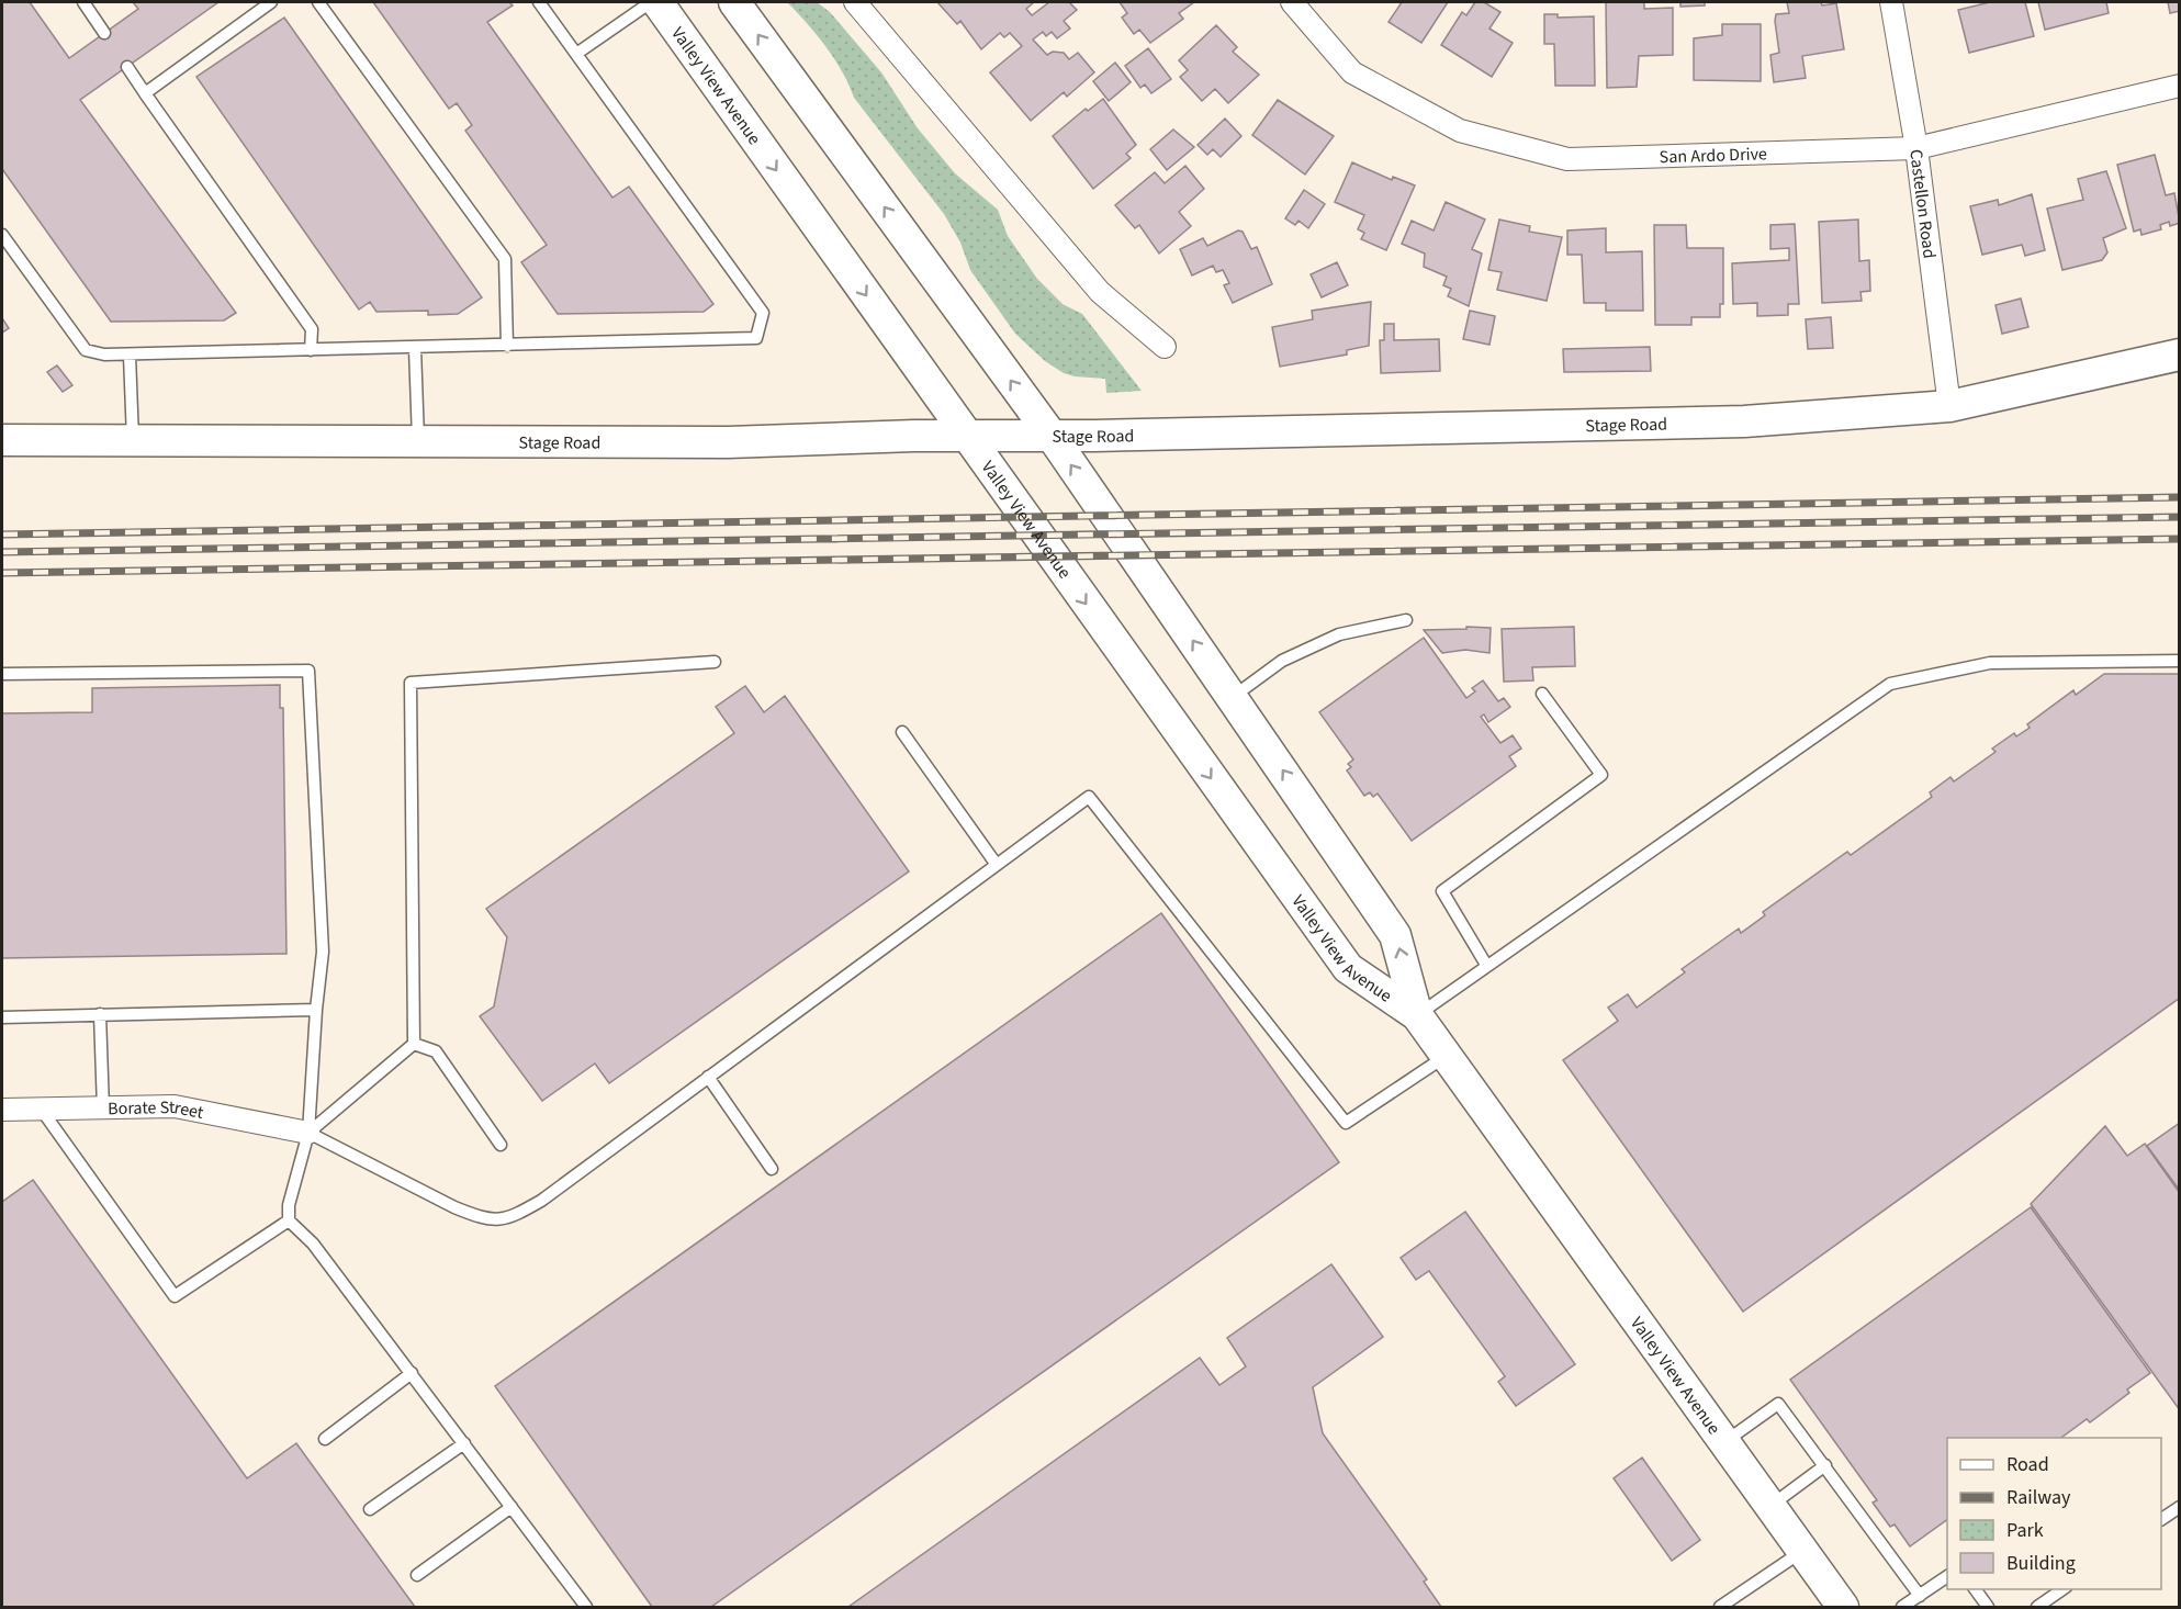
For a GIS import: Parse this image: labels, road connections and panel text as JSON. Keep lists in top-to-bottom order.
{
  "streets": {
    "main road": ["Valley View Avenue", "Stage Road"],
    "street": ["San Ardo Drive", "Castellon Road", "Borate Street"]
  },
  "crossings": [
    ["Valley View Avenue", "Stage Road"],
    ["San Ardo Drive", "Castellon Road"],
    ["Castellon Road", "Stage Road"]
  ],
  "legend": [
    "Road",
    "Railway",
    "Park",
    "Building"
  ]
}
